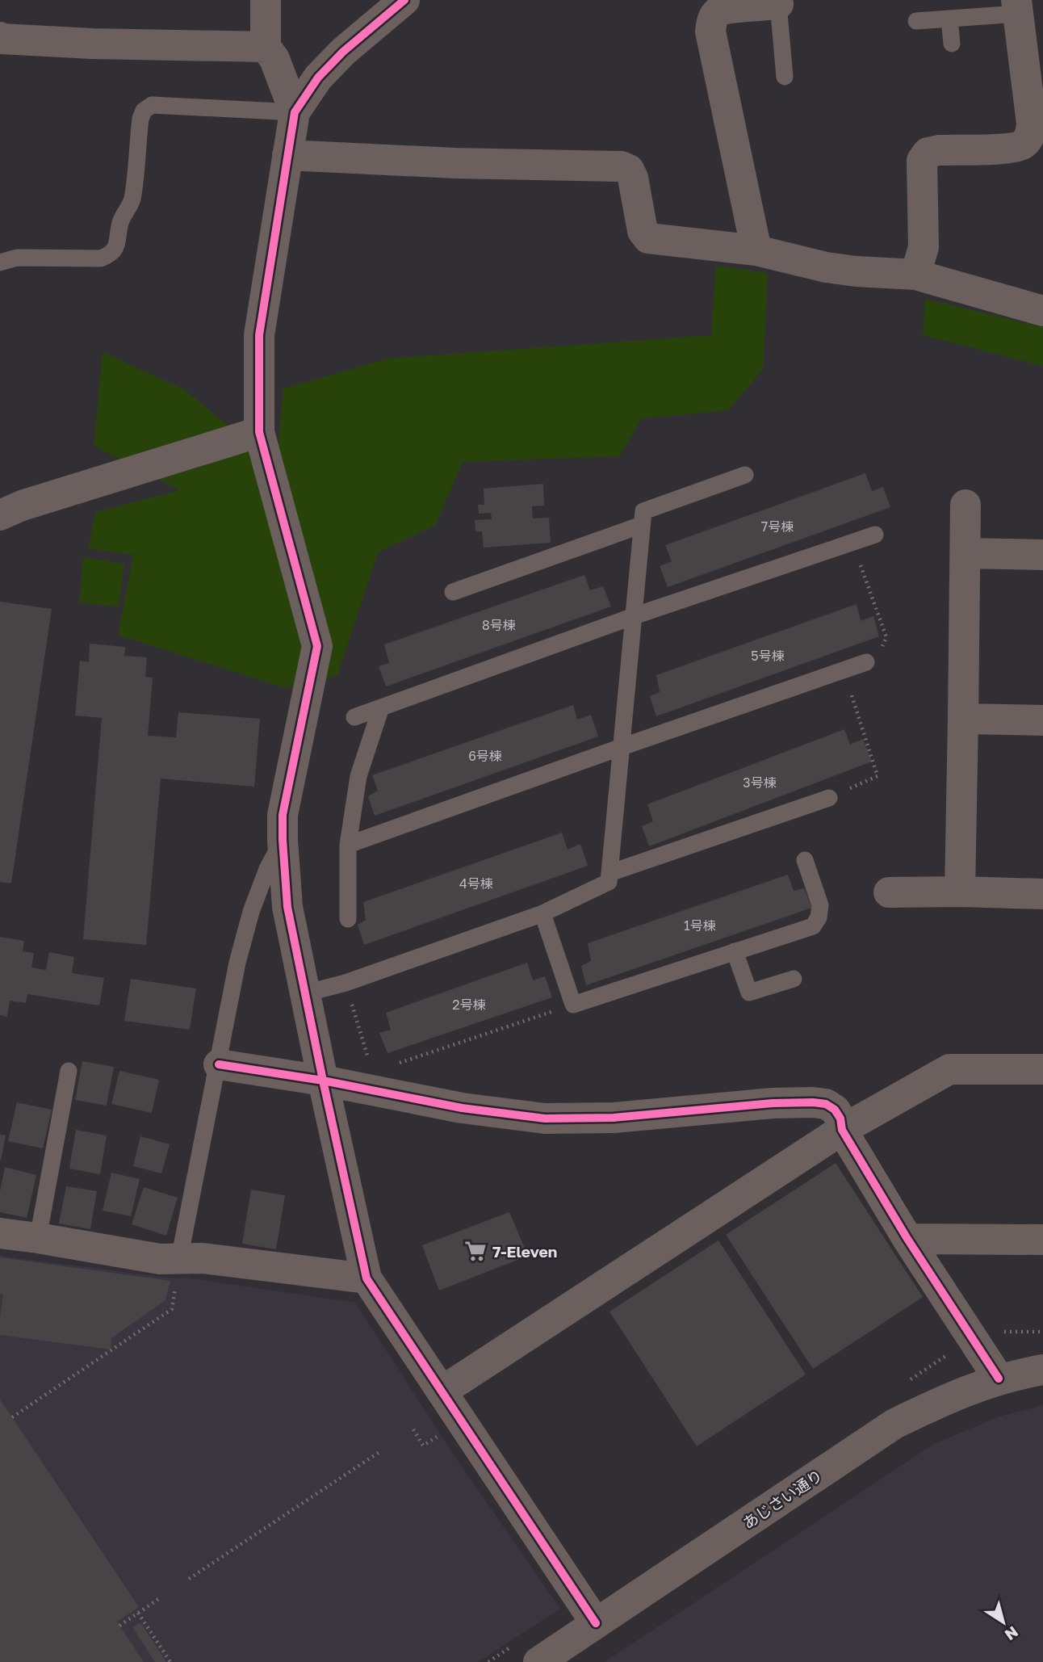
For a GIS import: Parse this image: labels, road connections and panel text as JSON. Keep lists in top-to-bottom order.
{
  "streets": {
    "street": ["あじさい通り"]
  },
  "places": {
    "supermarket": ["7-Eleven"]
  },
  "house_numbers": [
    "7号棟",
    "8号棟",
    "5号棟",
    "6号棟",
    "3号棟",
    "4号棟",
    "1号棟",
    "2号棟"
  ],
  "north": "bottom right"
}
